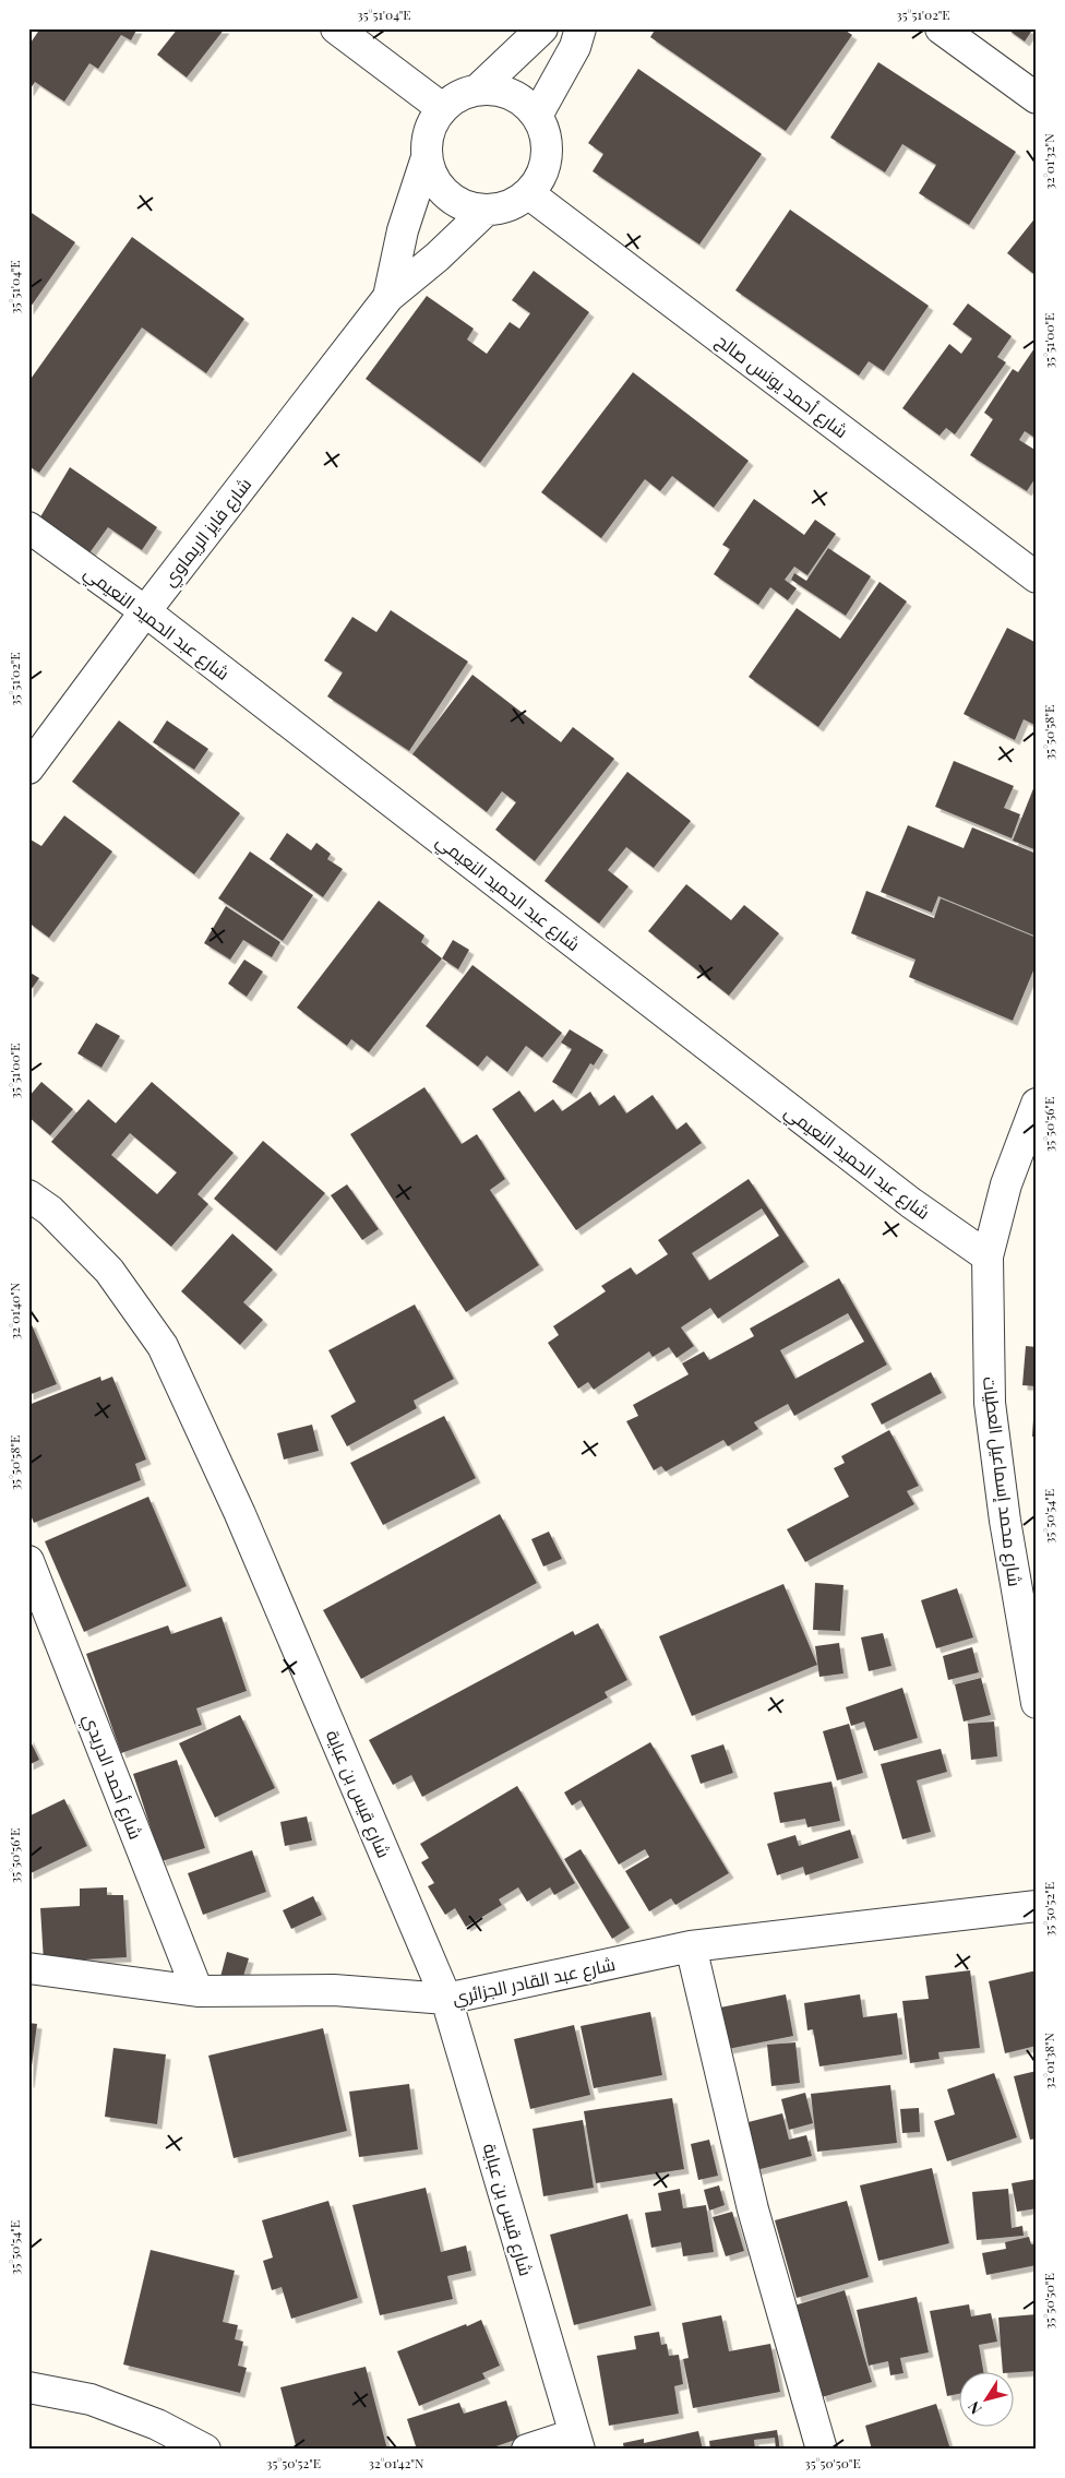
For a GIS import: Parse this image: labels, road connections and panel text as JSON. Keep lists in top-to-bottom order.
{
  "streets": {
    "street": [
      "شارع أحمد يونس صالح",
      "شارع فايز الريماوي",
      "شارع عبد الحميد النعيمي",
      "شارع محمد إسماعيل العطيات",
      "شارع أحمد الدريدي",
      "شارع قيس بن عباية",
      "شارع عبد القادر الجزائري"
    ]
  },
  "crossings": [
    ["شارع أحمد يونس صالح", "شارع فايز الريماوي"],
    ["شارع فايز الريماوي", "شارع عبد الحميد النعيمي"],
    ["شارع عبد الحميد النعيمي", "شارع محمد إسماعيل العطيات"],
    ["شارع أحمد الدريدي", "شارع عبد القادر الجزائري"],
    ["شارع قيس بن عباية", "شارع عبد القادر الجزائري"]
  ],
  "north": "bottom left",
  "coordinates": [
    "35°51'04\"E",
    "35°51'02\"E",
    "32°01'32\"N",
    "35°51'00\"E",
    "35°50'58\"E",
    "35°50'56\"E",
    "32°01'40\"N",
    "35°50'54\"E",
    "35°50'52\"E",
    "32°01'38\"N",
    "35°50'50\"E",
    "32°01'42\"N"
  ]
}
